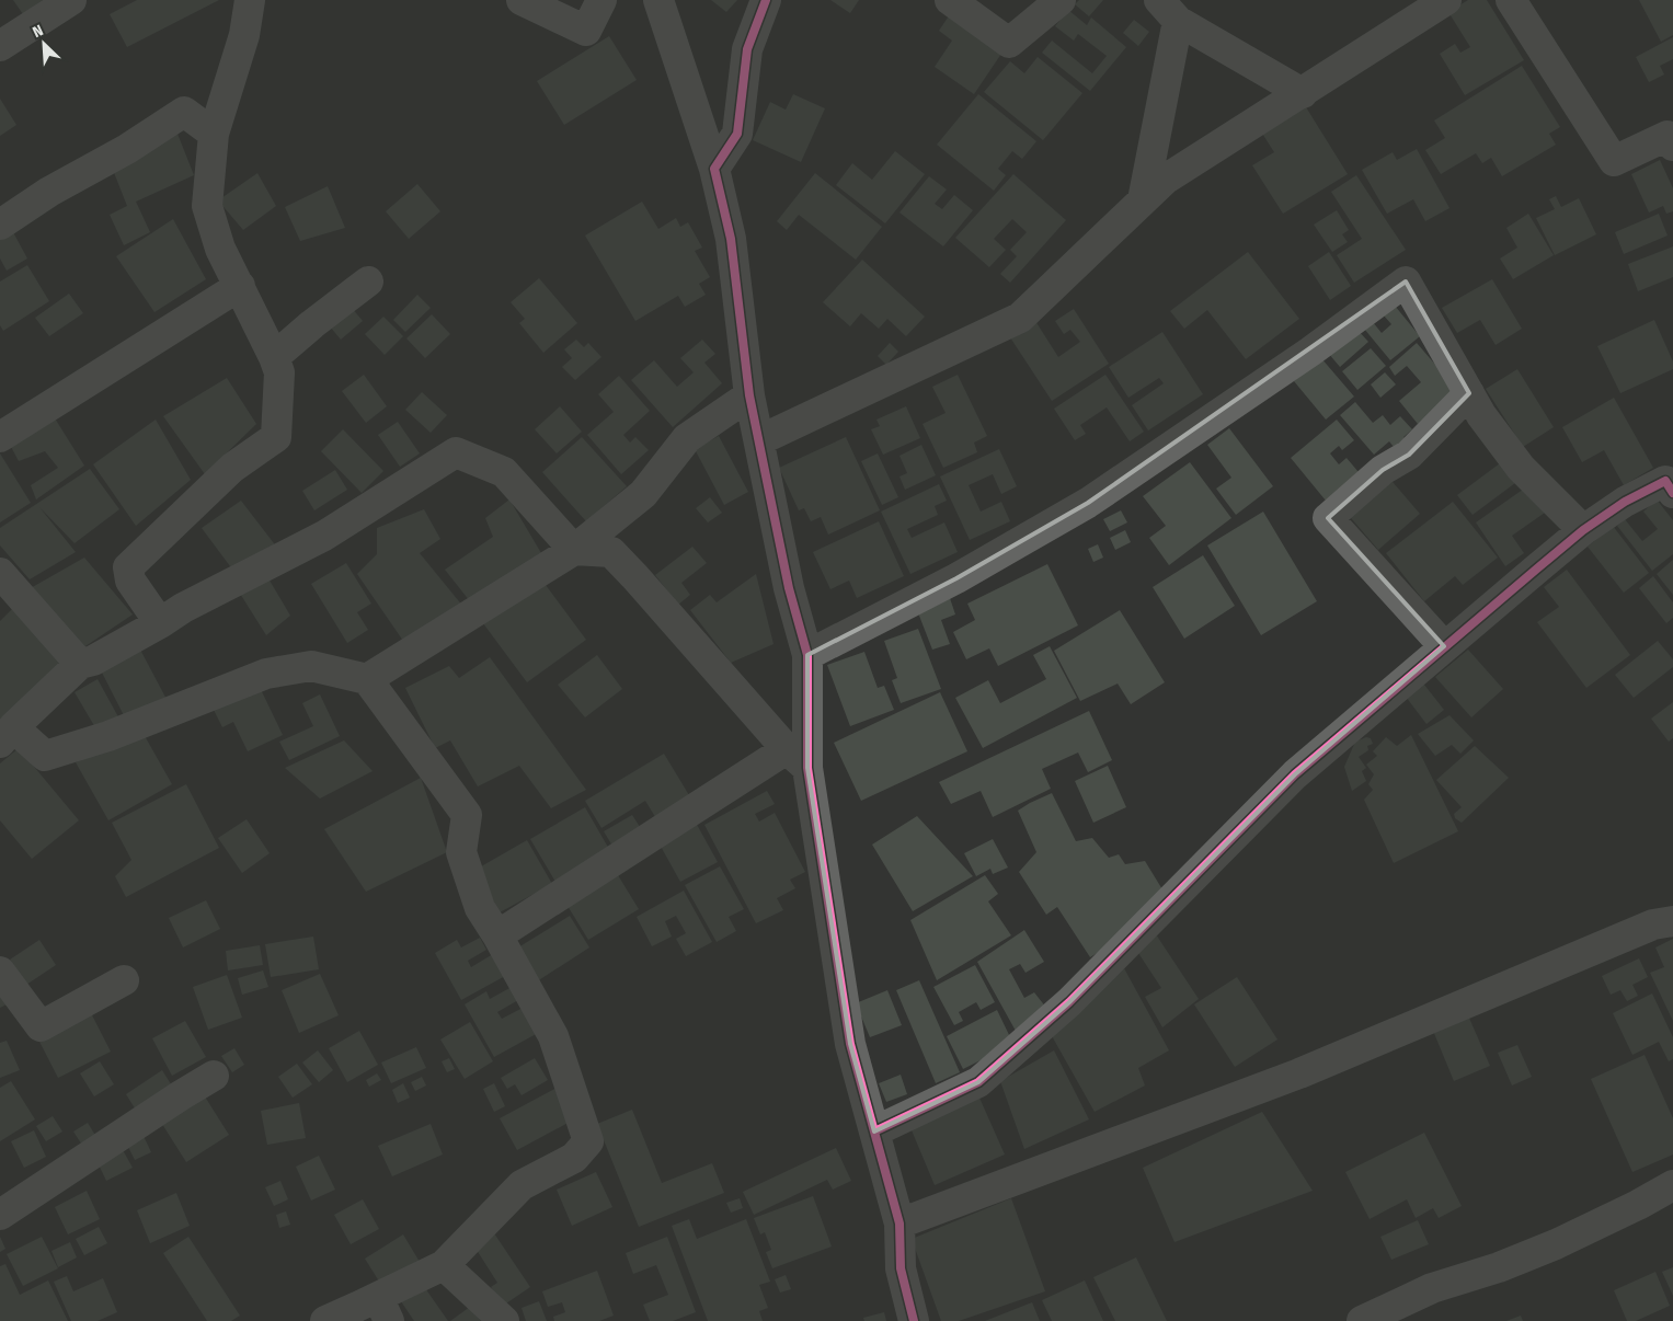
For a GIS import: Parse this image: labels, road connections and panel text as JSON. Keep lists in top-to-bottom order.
{
  "north": "top left"
}
